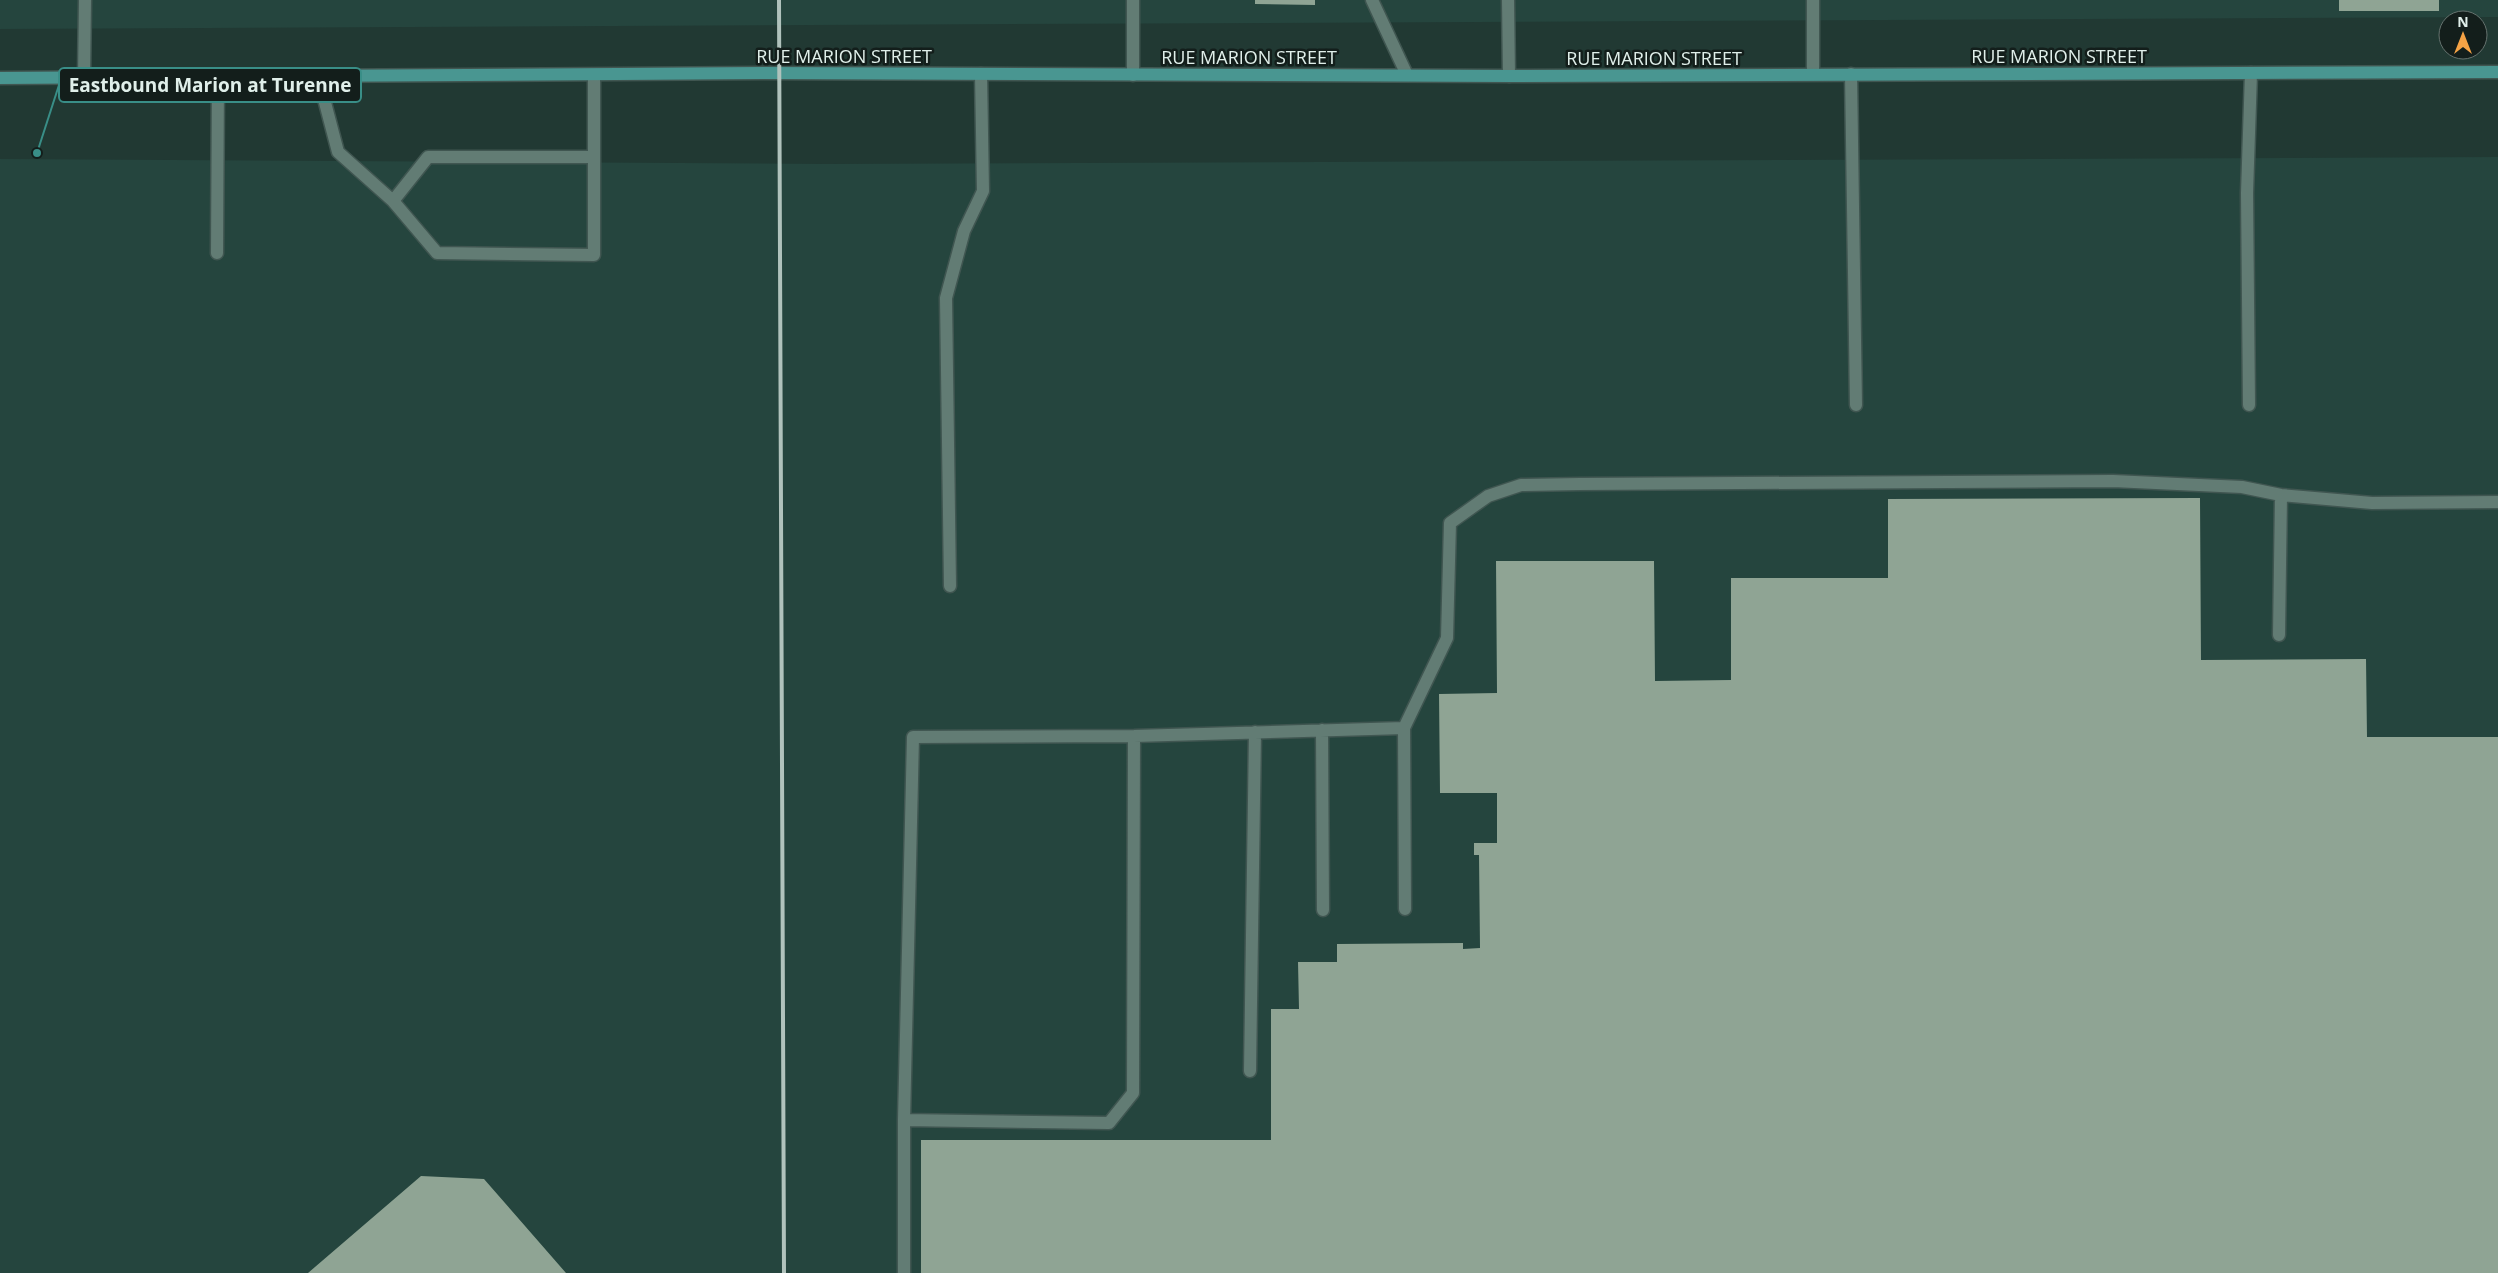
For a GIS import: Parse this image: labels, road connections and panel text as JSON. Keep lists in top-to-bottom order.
{
  "streets": {
    "main road": ["RUE MARION STREET"]
  },
  "places": ["Eastbound Marion at Turenne"],
  "north": "top"
}
